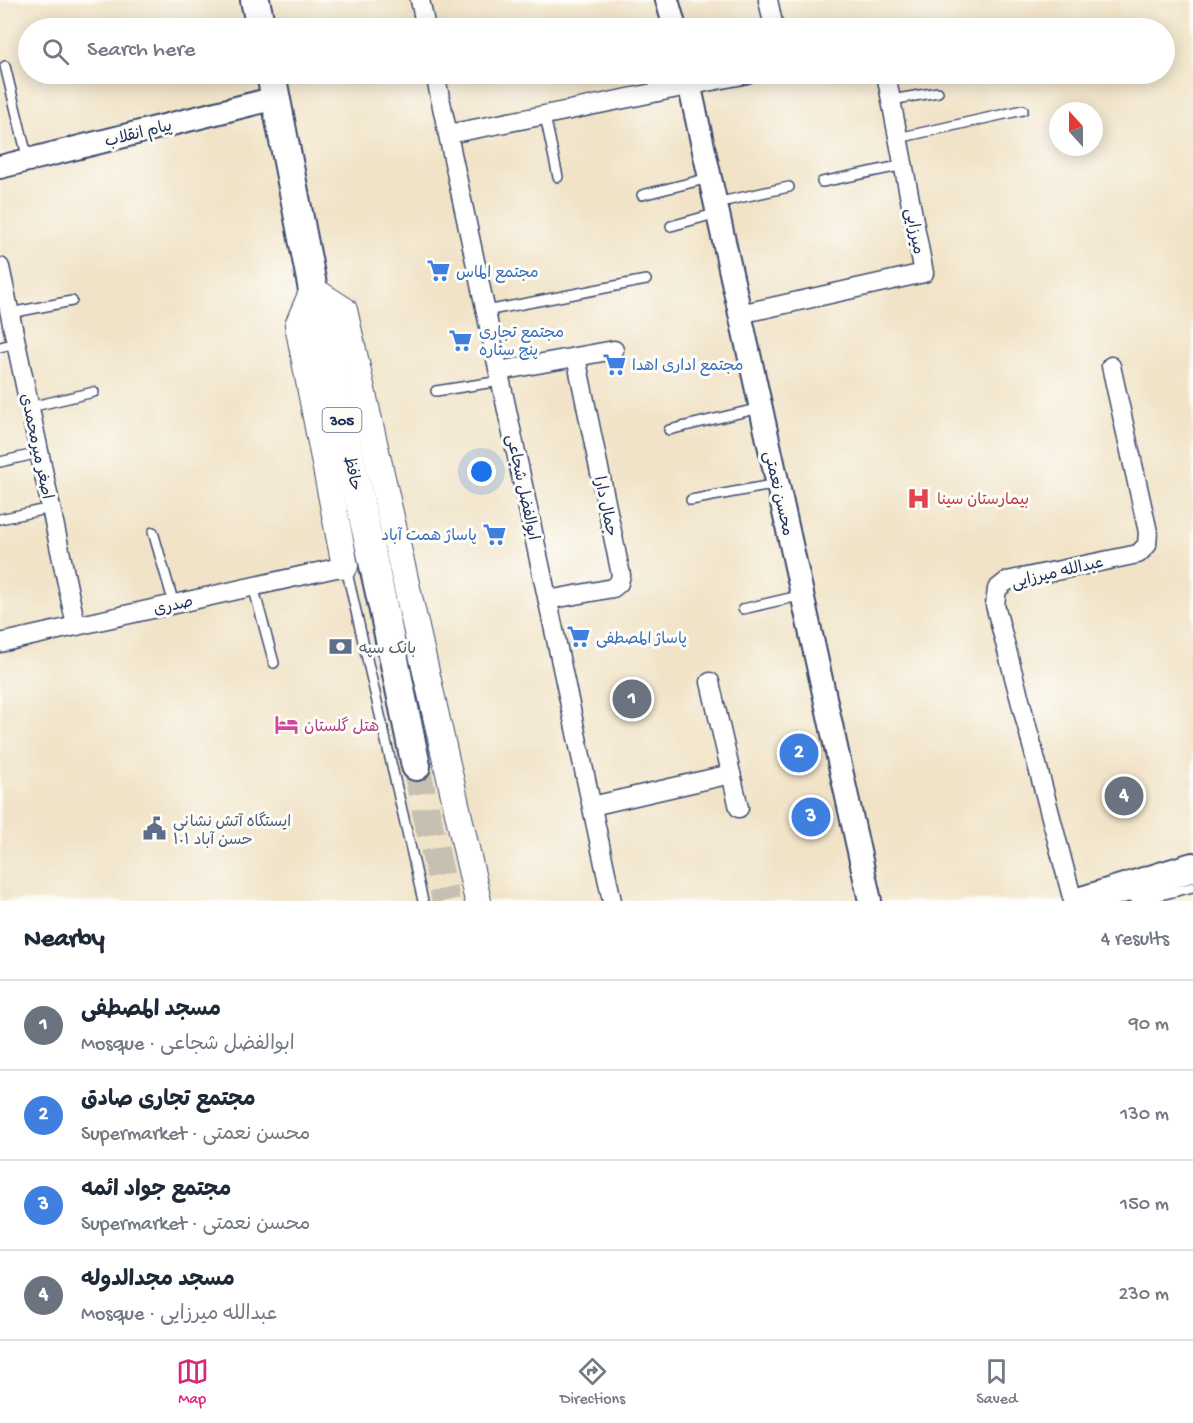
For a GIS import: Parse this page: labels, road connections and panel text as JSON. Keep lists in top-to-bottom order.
{
  "streets": {
    "main road": ["305", "حافظ"],
    "street": [
      "پیام انقلاب",
      "میرزایی",
      "اصغر میرمحمدی",
      "ابوالفضل شجاعی",
      "محسن نعمتی",
      "جمال دارا",
      "عبدالله میرزایی",
      "صدری"
    ]
  },
  "crossings": [
    ["پیام انقلاب", "حافظ"],
    ["میرزایی", "محسن نعمتی"],
    ["305", "حافظ"],
    ["اصغر میرمحمدی", "صدری"],
    ["ابوالفضل شجاعی", "جمال دارا"]
  ],
  "places": {
    "supermarket": [
      "مجتمع الماس",
      "مجتمع تجاری پنج ستاره",
      "مجتمع اداری اهدا",
      "پاساژ همت آباد",
      "پاساژ المصطفی"
    ],
    "hospital": ["بیمارستان سینا"],
    "bank": ["بانک سپه"],
    "hotel": ["هتل گلستان"],
    "public building": ["ایستگاه آتش نشانی ۱۰۱ حسن آباد"]
  },
  "north": "top",
  "page": {
    "search": "Search here",
    "pins": [
      "1",
      "2",
      "4",
      "3"
    ],
    "heading": ["Nearby", "4 results"],
    "list": [
      {
        "mark": "1",
        "name": "مسجد المصطفی",
        "note": "Mosque · ابوالفضل شجاعی",
        "value": "90 m"
      },
      {
        "mark": "2",
        "name": "مجتمع تجاری صادق",
        "note": "Supermarket · محسن نعمتی",
        "value": "130 m"
      },
      {
        "mark": "3",
        "name": "مجتمع جواد ائمه",
        "note": "Supermarket · محسن نعمتی",
        "value": "150 m"
      },
      {
        "mark": "4",
        "name": "مسجد مجدالدوله",
        "note": "Mosque · عبدالله میرزایی",
        "value": "230 m"
      }
    ],
    "nav": ["Map", "Directions", "Saved"]
  }
}
